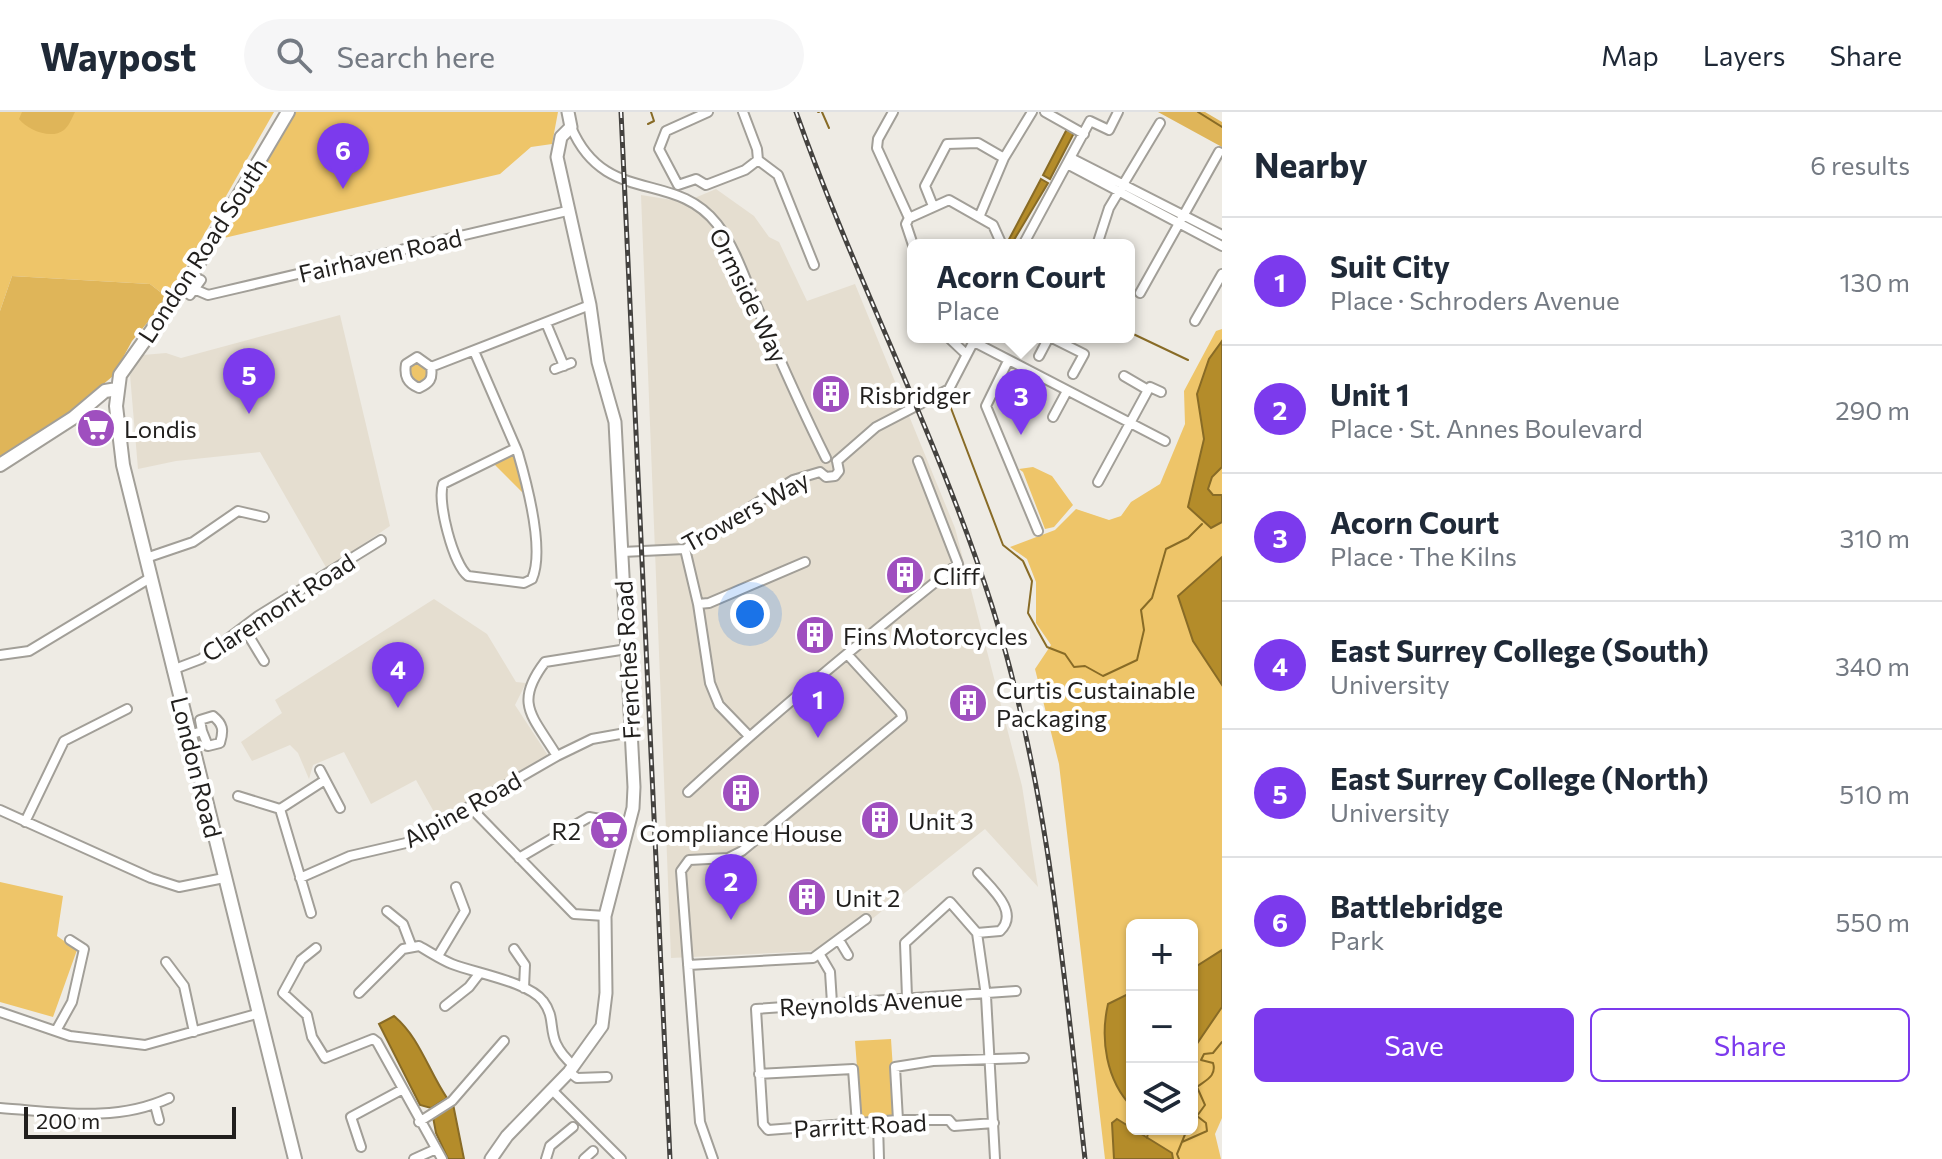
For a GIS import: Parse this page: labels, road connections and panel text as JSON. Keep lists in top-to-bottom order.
{
  "streets": {
    "main road": ["London Road South", "London Road"],
    "street": [
      "Fairhaven Road",
      "Ormside Way",
      "Trowers Way",
      "Claremont Road",
      "Frenches Road",
      "Alpine Road",
      "Reynolds Avenue",
      "Parritt Road"
    ]
  },
  "crossings": [
    ["London Road South", "London Road"],
    ["Fairhaven Road", "Frenches Road"],
    ["Ormside Way", "Trowers Way"],
    ["Ormside Way", "Frenches Road"],
    ["Trowers Way", "Frenches Road"],
    ["Claremont Road", "London Road"],
    ["Reynolds Avenue", "Parritt Road"]
  ],
  "places": {
    "building": [
      "Risbridger",
      "Cliff",
      "Fins Motorcycles",
      "Curtis Custainable Packaging",
      "Compliance House",
      "Unit 3",
      "Unit 2"
    ],
    "supermarket": ["Londis", "R2"]
  },
  "scale_bar": "200 m",
  "page": {
    "header": "Waypost",
    "search": "Search here",
    "nav": ["Map", "Layers", "Share"],
    "heading": ["Nearby", "6 results"],
    "pins": [
      "6",
      "5",
      "3",
      "4",
      "1",
      "2"
    ],
    "list": [
      {
        "mark": "1",
        "name": "Suit City",
        "note": "Place · Schroders Avenue",
        "value": "130 m"
      },
      {
        "mark": "2",
        "name": "Unit 1",
        "note": "Place · St. Annes Boulevard",
        "value": "290 m"
      },
      {
        "mark": "3",
        "name": "Acorn Court",
        "note": "Place · The Kilns",
        "value": "310 m"
      },
      {
        "mark": "4",
        "name": "East Surrey College (South)",
        "note": "University",
        "value": "340 m"
      },
      {
        "mark": "5",
        "name": "East Surrey College (North)",
        "note": "University",
        "value": "510 m"
      },
      {
        "mark": "6",
        "name": "Battlebridge",
        "note": "Park",
        "value": "550 m"
      }
    ],
    "popup": ["Acorn Court", "Place"],
    "map_buttons": ["+", "−"],
    "buttons": ["Save", "Share"],
    "scale": "200 m"
  }
}
